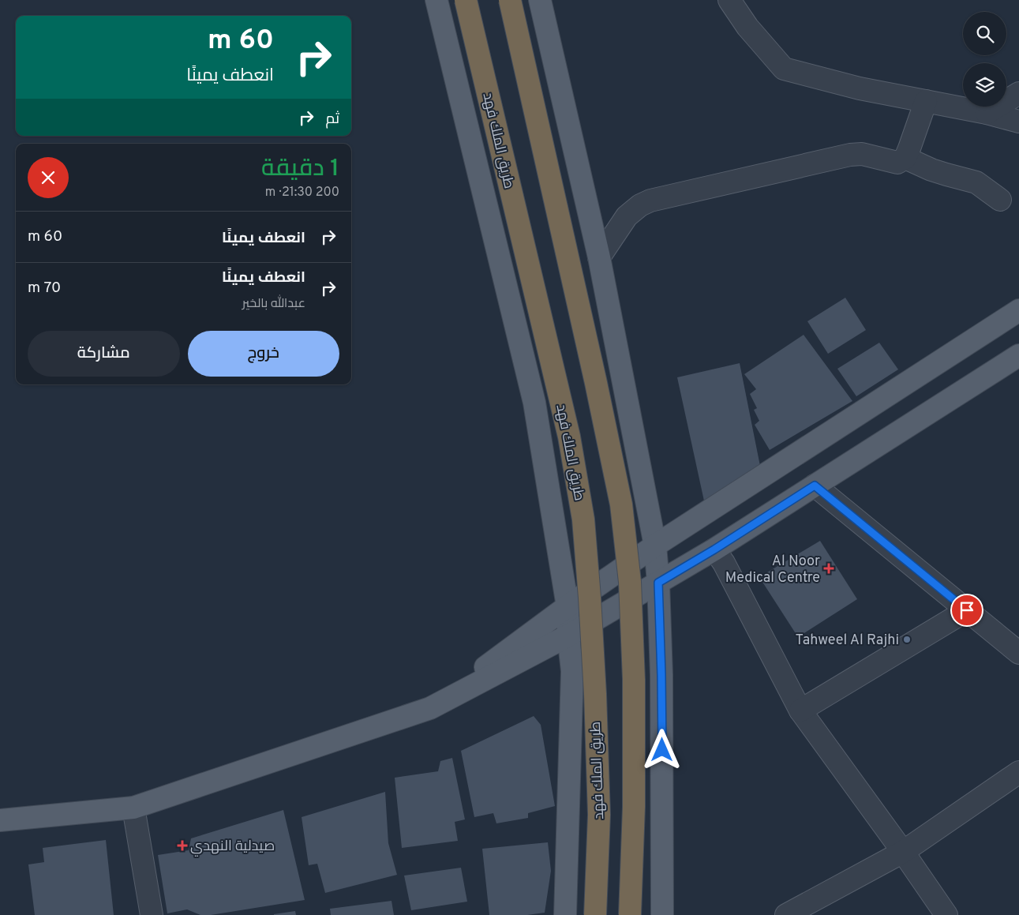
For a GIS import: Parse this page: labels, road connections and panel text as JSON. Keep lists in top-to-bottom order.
{
  "streets": {
    "highway": ["طريق الملك فهد"]
  },
  "places": {
    "health": ["Al Noor Medical Centre", "صيدلية النهدي"],
    "other": ["Tahweel Al Rajhi"]
  },
  "page": {
    "turn": ["60 m", "انعطف يمينًا"],
    "then": "ثم",
    "heading": ["1 دقيقة", "200 m · 21:30"],
    "list": [
      {
        "name": "انعطف يمينًا",
        "value": "60 m"
      },
      {
        "name": "انعطف يمينًا",
        "note": "عبدالله بالخير",
        "value": "70 m"
      }
    ],
    "buttons": ["خروج", "مشاركة"]
  }
}
